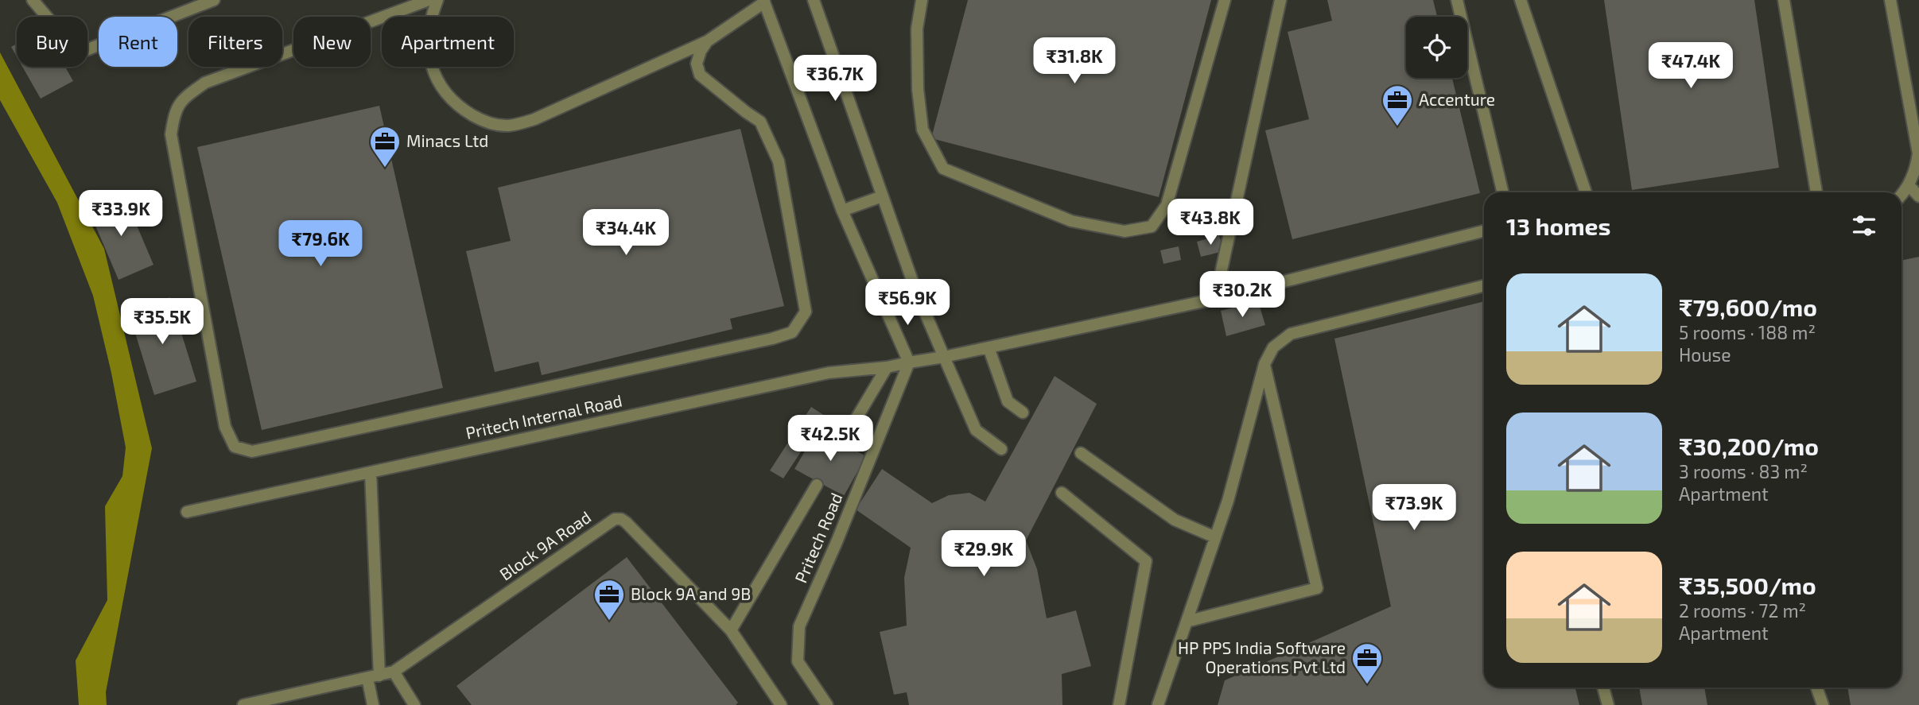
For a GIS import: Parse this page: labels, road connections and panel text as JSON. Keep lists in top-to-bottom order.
{
  "streets": {
    "street": ["Pritech Internal Road", "Pritech Road", "Block 9A Road"]
  },
  "crossings": [
    ["Pritech Internal Road", "Pritech Road"]
  ],
  "places": {
    "office": [
      "Accenture",
      "Minacs Ltd",
      "Block 9A and 9B",
      "HP PPS India Software Operations Pvt Ltd"
    ]
  },
  "page": {
    "chip": [
      "Buy",
      "Rent",
      "Filters",
      "New",
      "Apartment"
    ],
    "price": [
      "₹31.8K",
      "₹47.4K",
      "₹36.7K",
      "₹33.9K",
      "₹43.8K",
      "₹34.4K",
      "₹79.6K",
      "₹30.2K",
      "₹56.9K",
      "₹35.5K",
      "₹42.5K",
      "₹73.9K",
      "₹29.9K"
    ],
    "heading": "13 homes",
    "list": [
      {
        "name": "₹79,600/mo",
        "note": "5 rooms · 188 m² · House"
      },
      {
        "name": "₹30,200/mo",
        "note": "3 rooms · 83 m² · Apartment"
      },
      {
        "name": "₹35,500/mo",
        "note": "2 rooms · 72 m² · Apartment"
      }
    ]
  }
}
